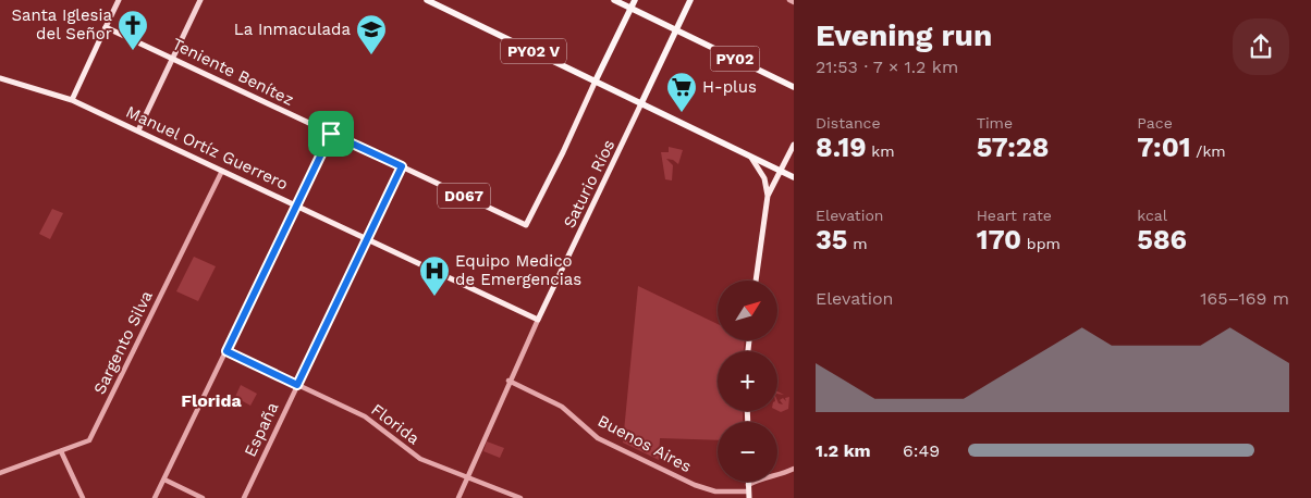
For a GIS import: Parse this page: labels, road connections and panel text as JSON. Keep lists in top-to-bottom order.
{
  "streets": {
    "highway": ["PY02 V", "PY02", "Saturio Ríos"],
    "main road": ["Teniente Benítez", "Manuel Ortíz Guerrero", "D067"],
    "street": [
      "Sargento Silva",
      "Florida",
      "España",
      "Buenos Aires"
    ]
  },
  "crossings": [
    ["PY02 V", "Teniente Benítez"],
    ["PY02 V", "Saturio Ríos"],
    ["PY02", "Saturio Ríos"],
    ["Teniente Benítez", "España"],
    ["Manuel Ortíz Guerrero", "Saturio Ríos"],
    ["Manuel Ortíz Guerrero", "Sargento Silva"],
    ["Manuel Ortíz Guerrero", "España"],
    ["Saturio Ríos", "Florida"],
    ["Saturio Ríos", "Buenos Aires"],
    ["Florida", "España"]
  ],
  "districts": ["Florida"],
  "places": {
    "church": ["Santa Iglesia del Señor"],
    "school or university": ["La Inmaculada"],
    "supermarket": ["H-plus"],
    "hospital": ["Equipo Medico de Emergencias"]
  },
  "north": "top right",
  "page": {
    "heading": ["Evening run", "21:53 · 7 × 1.2 km"],
    "stats": [
      ["Distance", "8.19 km"],
      ["Time", "57:28"],
      ["Pace", "7:01 /km"],
      ["Elevation", "35 m"],
      ["Heart rate", "170 bpm"],
      ["kcal", "586"]
    ],
    "chart": ["Elevation", "165–169 m"],
    "map_buttons": ["+", "−"],
    "list": [
      {
        "name": "1.2 km",
        "note": "6:49"
      }
    ]
  }
}
